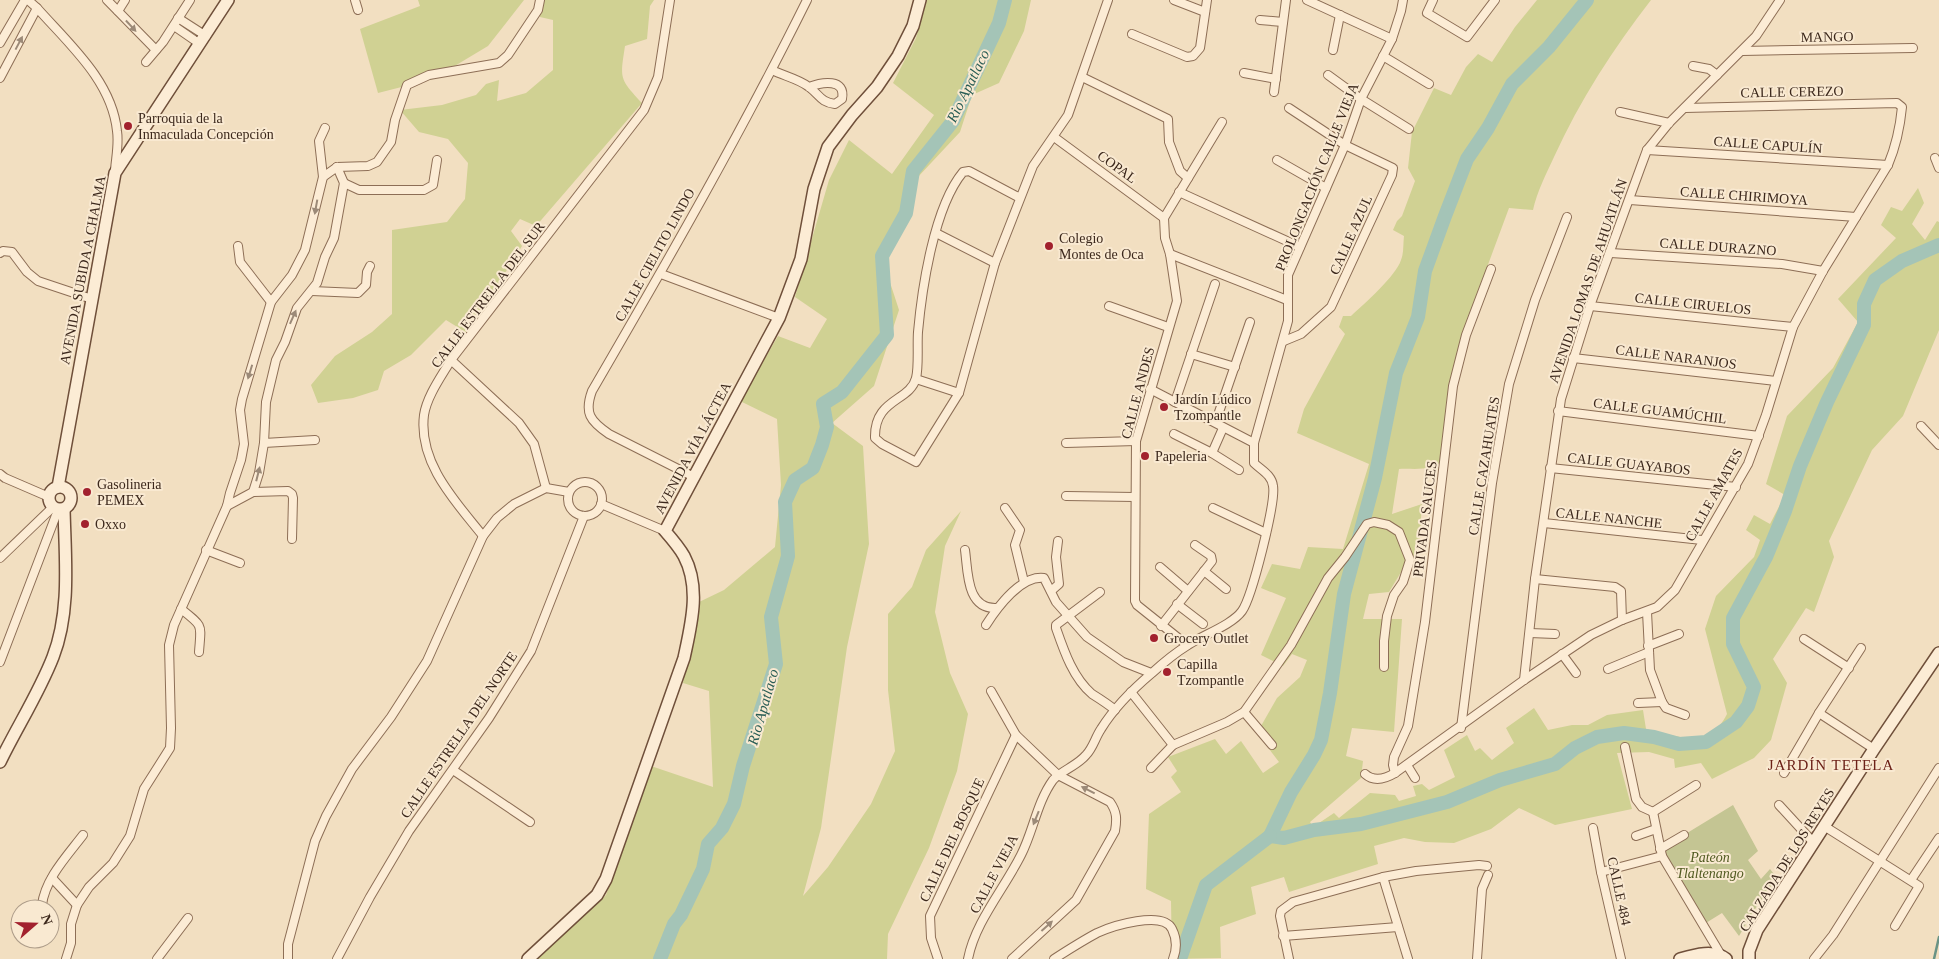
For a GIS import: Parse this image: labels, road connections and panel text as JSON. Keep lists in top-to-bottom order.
{
  "streets": {
    "street": [
      "MANGO",
      "CALLE CEREZO",
      "CALLE CAPULÍN",
      "COPAL",
      "PROLONGACIÓN CALLE VIEJA",
      "CALLE CHIRIMOYA",
      "CALLE AZUL",
      "CALLE DURAZNO",
      "CALLE CIELITO LINDO",
      "AVENIDA SUBIDA A CHALMA",
      "AVENIDA LOMAS DE AHUATLÁN",
      "CALLE ESTRELLA DEL SUR",
      "CALLE CIRUELOS",
      "CALLE NARANJOS",
      "CALLE ANDES",
      "CALLE GUAMÚCHIL",
      "AVENIDA VÍA LÁCTEA",
      "CALLE GUAYABOS",
      "CALLE CAZAHUATES",
      "CALLE AMATES",
      "CALLE NANCHE",
      "PRIVADA SAUCES",
      "CALLE ESTRELLA DEL NORTE",
      "CALLE DEL BOSQUE",
      "CALZADA DE LOS REYES",
      "CALLE VIEJA",
      "CALLE 484"
    ]
  },
  "crossings": [
    ["MANGO", "AVENIDA LOMAS DE AHUATLÁN"],
    ["CALLE CEREZO", "AVENIDA LOMAS DE AHUATLÁN"],
    ["CALLE CEREZO", "CALLE AMATES"],
    ["CALLE CAPULÍN", "AVENIDA LOMAS DE AHUATLÁN"],
    ["CALLE CAPULÍN", "CALLE AMATES"],
    ["COPAL", "CALLE ANDES"],
    ["PROLONGACIÓN CALLE VIEJA", "CALLE AZUL"],
    ["PROLONGACIÓN CALLE VIEJA", "CALLE ANDES"],
    ["PROLONGACIÓN CALLE VIEJA", "CALLE VIEJA"],
    ["CALLE CHIRIMOYA", "AVENIDA LOMAS DE AHUATLÁN"],
    ["CALLE CHIRIMOYA", "CALLE AMATES"],
    ["CALLE DURAZNO", "AVENIDA LOMAS DE AHUATLÁN"],
    ["CALLE DURAZNO", "CALLE AMATES"],
    ["CALLE CIELITO LINDO", "AVENIDA VÍA LÁCTEA"],
    ["AVENIDA LOMAS DE AHUATLÁN", "CALLE CIRUELOS"],
    ["AVENIDA LOMAS DE AHUATLÁN", "CALLE NARANJOS"],
    ["AVENIDA LOMAS DE AHUATLÁN", "CALLE GUAMÚCHIL"],
    ["AVENIDA LOMAS DE AHUATLÁN", "CALLE GUAYABOS"],
    ["AVENIDA LOMAS DE AHUATLÁN", "CALLE AMATES"],
    ["AVENIDA LOMAS DE AHUATLÁN", "CALLE NANCHE"],
    ["CALLE CIRUELOS", "CALLE AMATES"],
    ["CALLE NARANJOS", "CALLE AMATES"],
    ["CALLE GUAMÚCHIL", "CALLE AMATES"],
    ["CALLE GUAYABOS", "CALLE AMATES"],
    ["CALLE CAZAHUATES", "CALLE AMATES"],
    ["CALLE AMATES", "CALLE NANCHE"],
    ["CALLE AMATES", "PRIVADA SAUCES"]
  ],
  "one_way": ["CALLE VIEJA"],
  "districts": ["JARDÍN TETELA"],
  "water": ["Rio Apatlaco"],
  "parks": ["Pateón Tlaltenango"],
  "places": [
    "Parroquia de la Inmaculada Concepción",
    "Colegio Montes de Oca",
    "Jardín Lúdico Tzompantle",
    "Papeleria",
    "Gasolineria PEMEX",
    "Oxxo",
    "Grocery Outlet",
    "Capilla Tzompantle"
  ],
  "north": "right"
}
